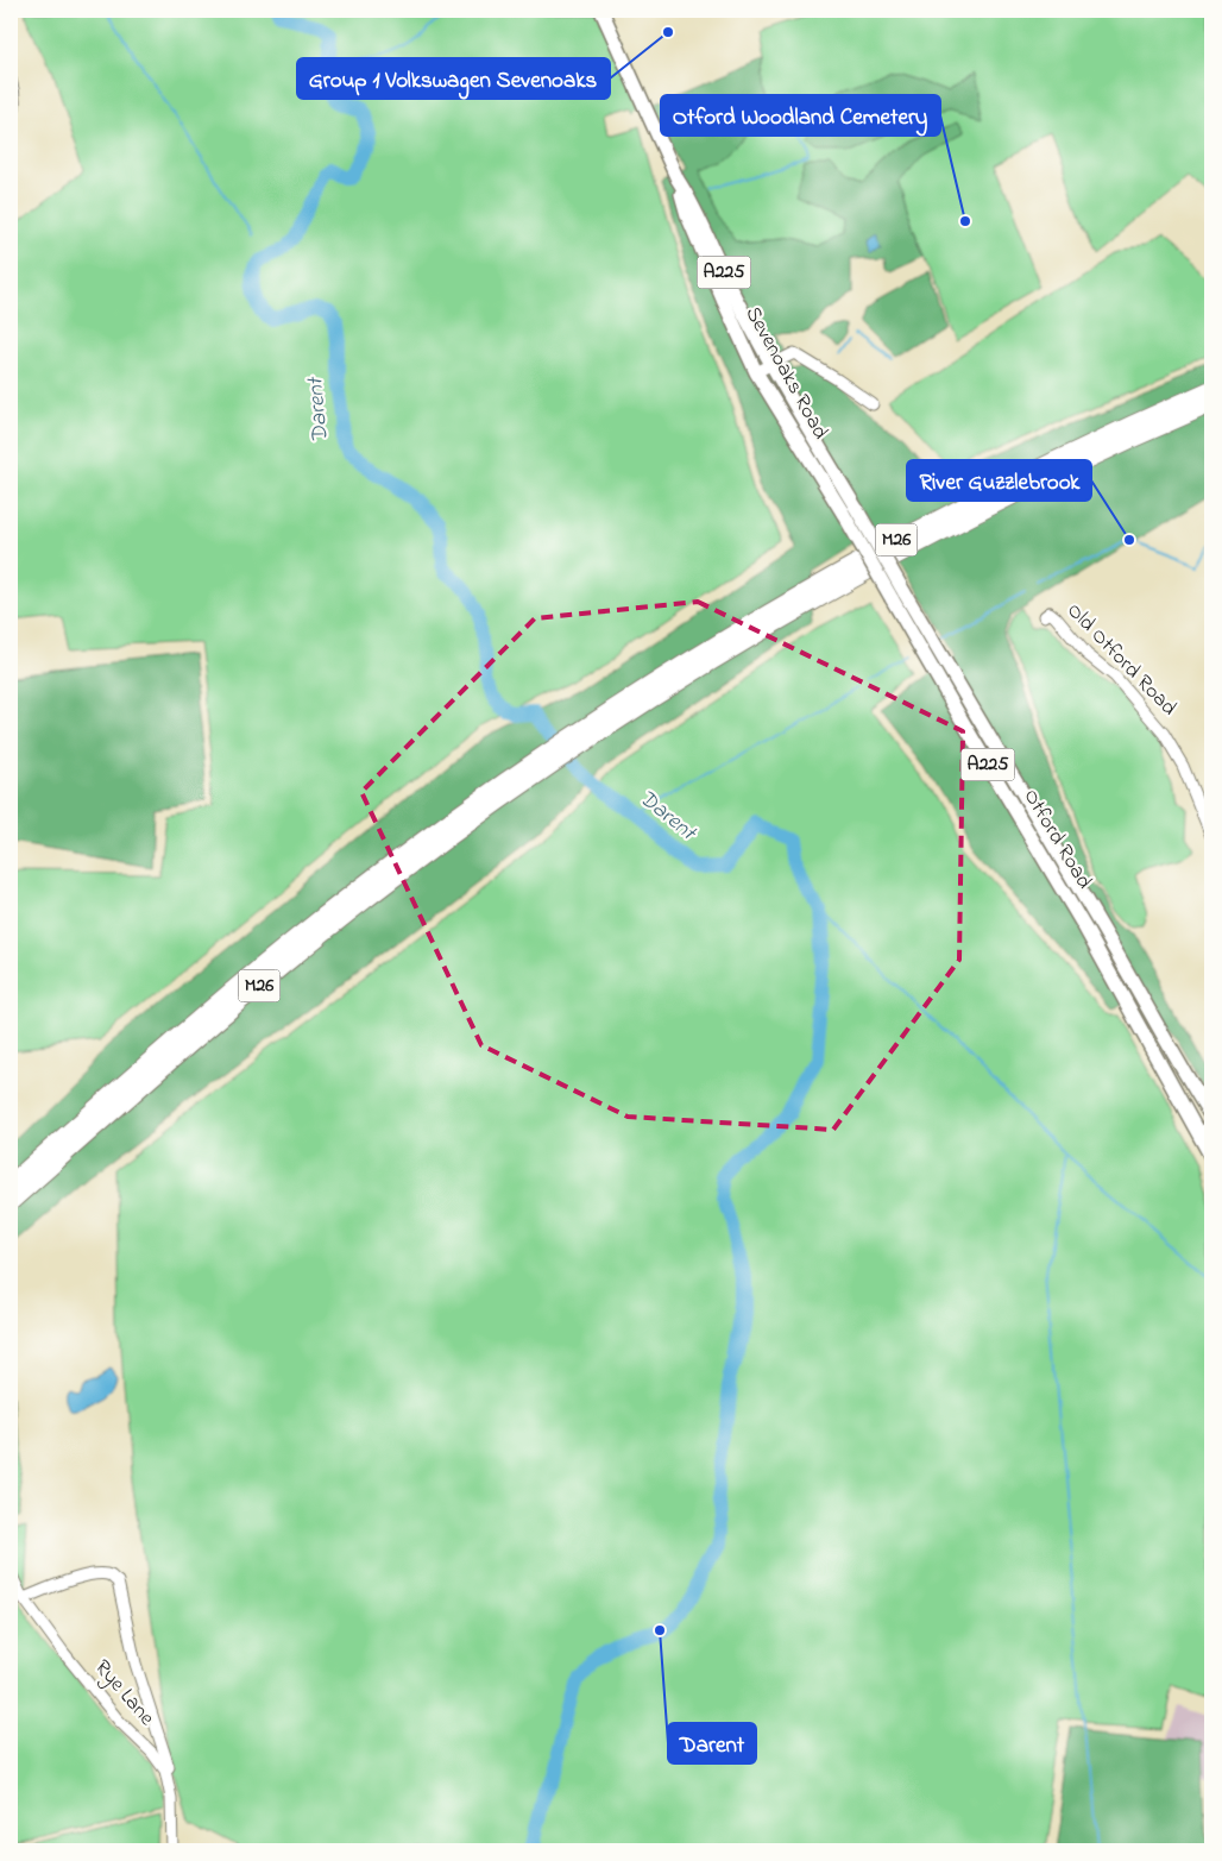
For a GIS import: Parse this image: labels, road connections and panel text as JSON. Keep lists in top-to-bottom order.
{
  "streets": {
    "highway": ["M26"],
    "main road": ["A225", "Sevenoaks Road", "Otford Road"],
    "street": ["Old Otford Road", "Rye Lane"]
  },
  "crossings": [
    ["Sevenoaks Road", "Otford Road"]
  ],
  "water": ["Darent"],
  "places": [
    "Group 1 Volkswagen Sevenoaks",
    "Otford Woodland Cemetery",
    "River Guzzlebrook",
    "Darent"
  ]
}
